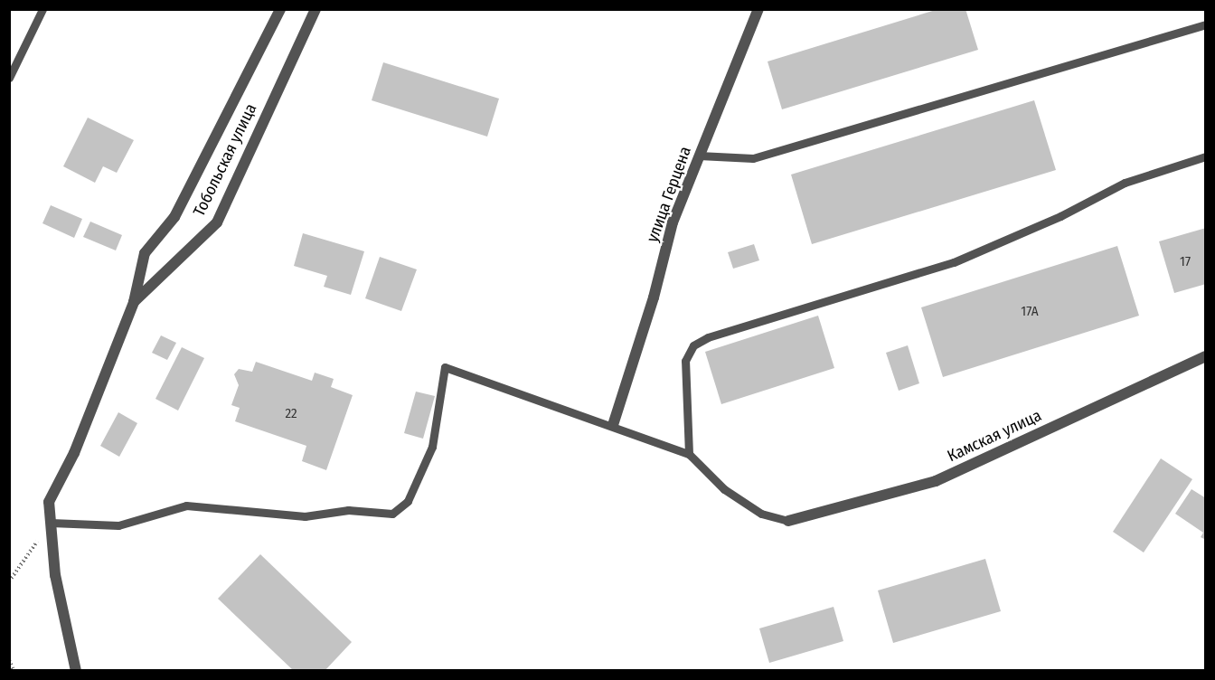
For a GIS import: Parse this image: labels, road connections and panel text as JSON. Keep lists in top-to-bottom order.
{
  "streets": {
    "street": ["Тобольская улица", "улица Герцена", "Камская улица"]
  },
  "house_numbers": ["17", "17А", "22"]
}
